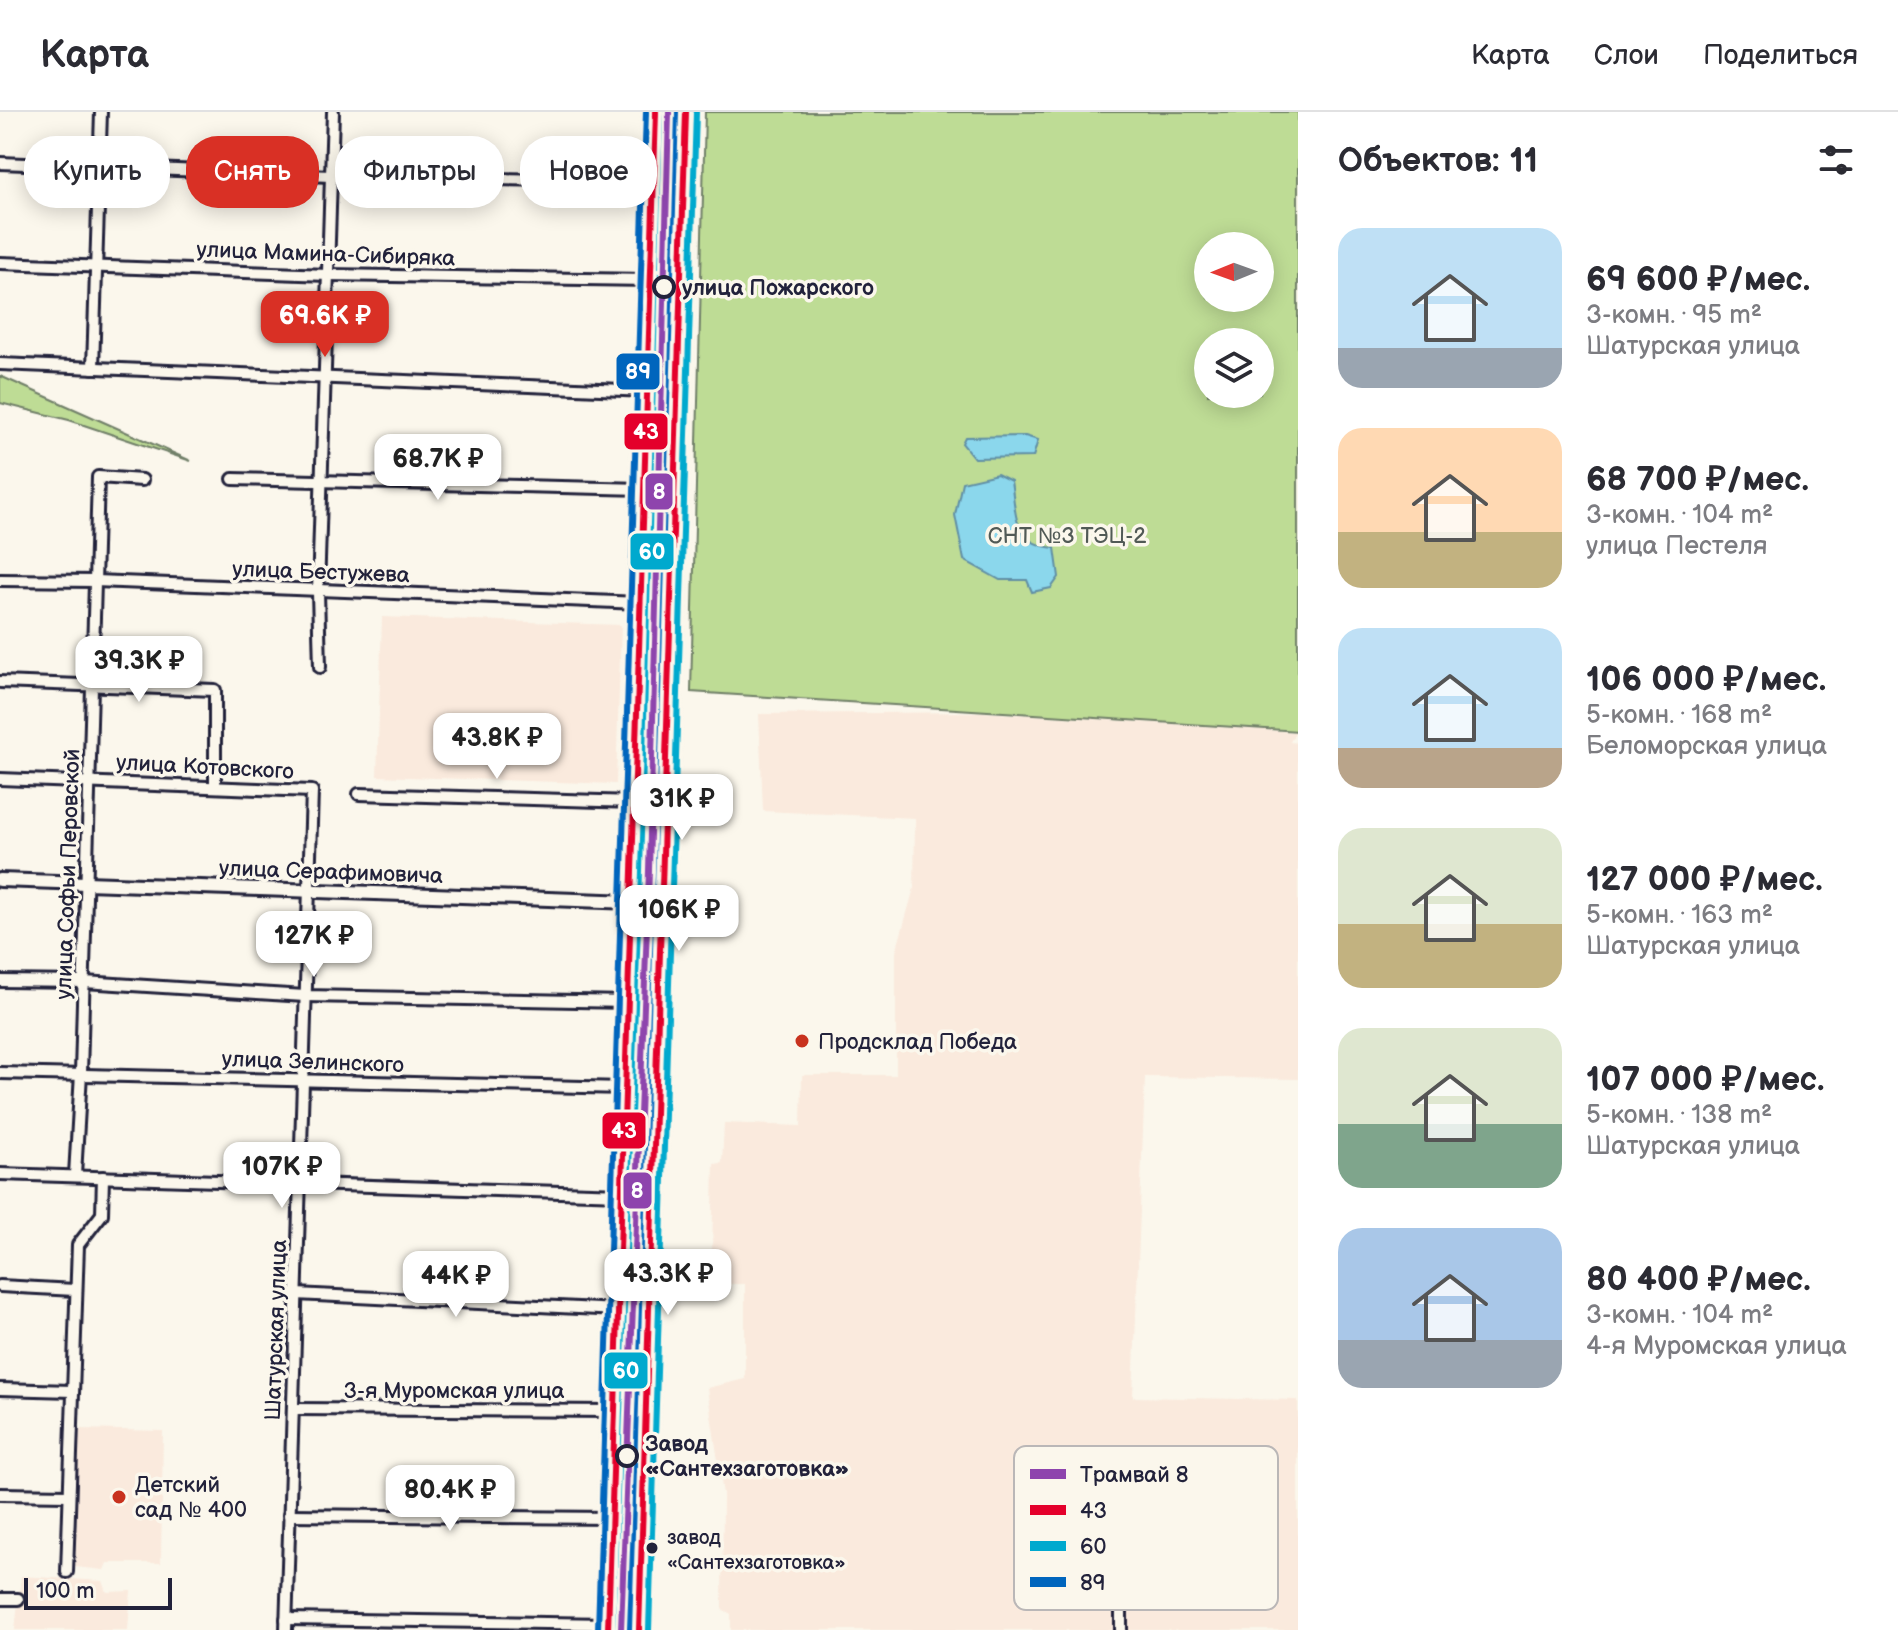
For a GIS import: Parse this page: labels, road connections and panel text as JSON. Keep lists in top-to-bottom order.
{
  "streets": {
    "street": [
      "улица Мамина-Сибиряка",
      "улица Бестужева",
      "улица Котовского",
      "улица Серафимовича",
      "улица Софьи Перовской",
      "улица Зелинского",
      "Шатурская улица",
      "3-я Муромская улица"
    ]
  },
  "crossings": [
    ["улица Бестужева", "улица Софьи Перовской"],
    ["улица Котовского", "улица Софьи Перовской"],
    ["улица Котовского", "Шатурская улица"],
    ["улица Серафимовича", "улица Софьи Перовской"],
    ["улица Серафимовича", "Шатурская улица"],
    ["улица Софьи Перовской", "улица Зелинского"],
    ["улица Зелинского", "Шатурская улица"],
    ["Шатурская улица", "3-я Муромская улица"]
  ],
  "parks": ["СНТ №3 ТЭЦ-2"],
  "places": [
    "улица Пожарского",
    "Продсклад Победа",
    "Завод «Сантехзаготовка»",
    "Детский сад № 400",
    "завод «Сантехзаготовка»"
  ],
  "lines": [
    "tram line 8",
    "transit line 43",
    "transit line 60",
    "transit line 89"
  ],
  "legend": [
    "Трамвай 8",
    "43",
    "60",
    "89"
  ],
  "scale_bar": "100 m",
  "north": "left",
  "page": {
    "header": "Карта",
    "nav": ["Карта", "Слои", "Поделиться"],
    "heading": "Объектов: 11",
    "chip": [
      "Купить",
      "Снять",
      "Фильтры",
      "Новое"
    ],
    "list": [
      {
        "name": "69 600 ₽/мес.",
        "note": "3-комн. · 95 m² · Шатурская улица"
      },
      {
        "name": "68 700 ₽/мес.",
        "note": "3-комн. · 104 m² · улица Пестеля"
      },
      {
        "name": "106 000 ₽/мес.",
        "note": "5-комн. · 168 m² · Беломорская улица"
      },
      {
        "name": "127 000 ₽/мес.",
        "note": "5-комн. · 163 m² · Шатурская улица"
      },
      {
        "name": "107 000 ₽/мес.",
        "note": "5-комн. · 138 m² · Шатурская улица"
      },
      {
        "name": "80 400 ₽/мес.",
        "note": "3-комн. · 104 m² · 4-я Муромская улица"
      }
    ],
    "price": [
      "69.6K ₽",
      "68.7K ₽",
      "39.3K ₽",
      "43.8K ₽",
      "31K ₽",
      "106K ₽",
      "127K ₽",
      "107K ₽",
      "43.3K ₽",
      "44K ₽",
      "80.4K ₽"
    ],
    "scale": "100 m"
  }
}
